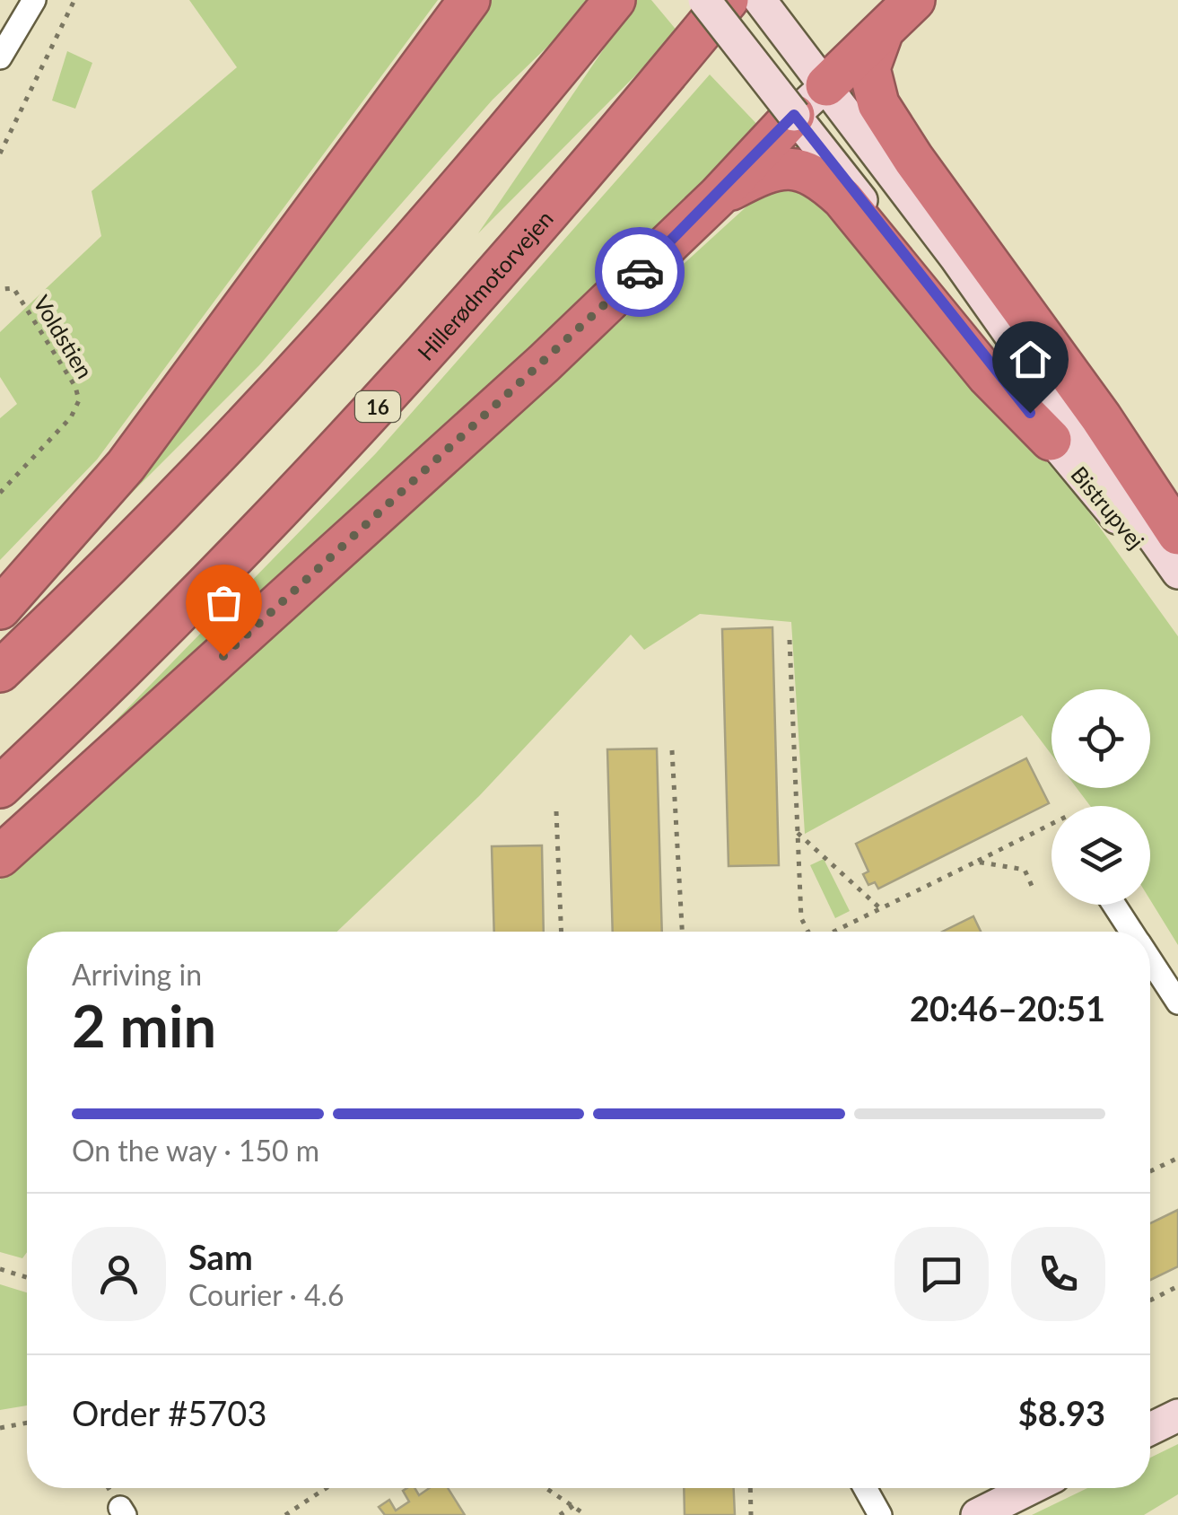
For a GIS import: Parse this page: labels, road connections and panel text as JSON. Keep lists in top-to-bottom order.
{
  "streets": {
    "highway": ["Hillerødmotorvejen", "16"],
    "main road": ["Bistrupvej"],
    "path": ["Voldstien"]
  },
  "page": {
    "heading": ["2 min", "Arriving in", "20:46–20:51"],
    "panel": [
      "Sam",
      "Courier · 4.6",
      "Order #5703",
      "$8.93"
    ],
    "bar": "On the way · 150 m"
  }
}
